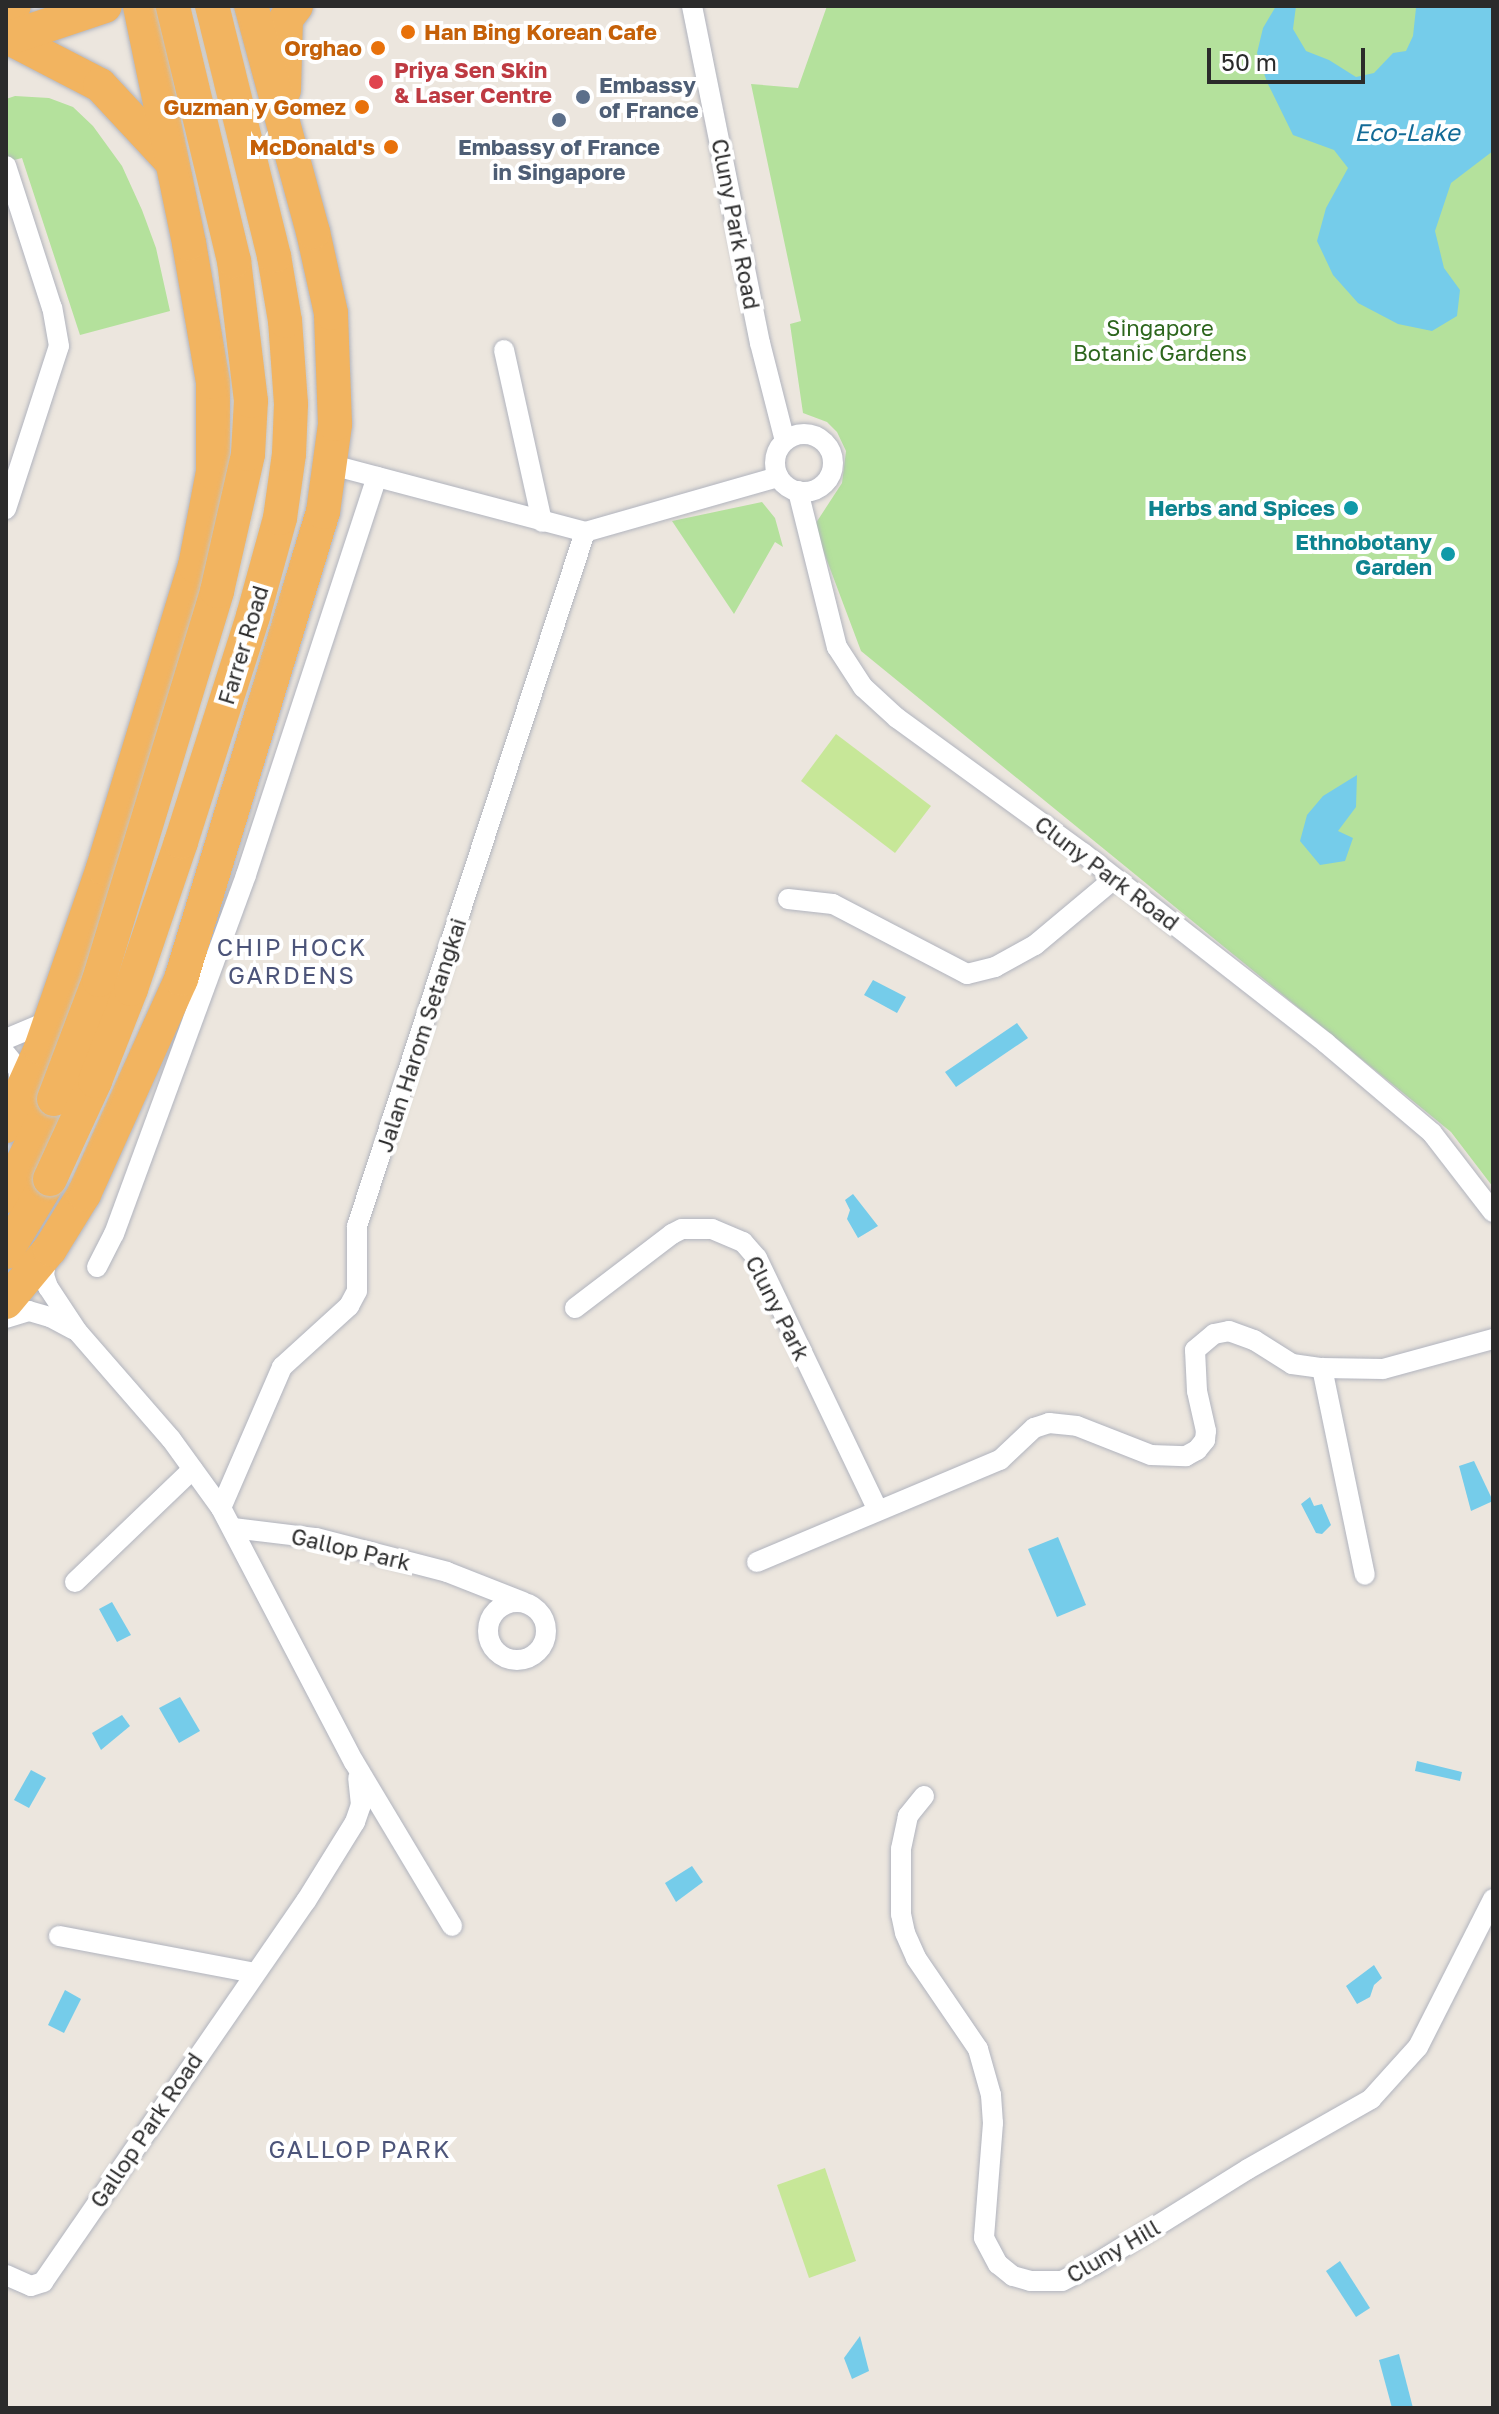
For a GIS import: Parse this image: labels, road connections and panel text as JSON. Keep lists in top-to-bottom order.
{
  "streets": {
    "highway": ["Farrer Road"],
    "street": [
      "Cluny Park Road",
      "Jalan Harom Setangkai",
      "Cluny Park",
      "Gallop Park",
      "Gallop Park Road",
      "Cluny Hill"
    ]
  },
  "crossings": [
    ["Jalan Harom Setangkai", "Gallop Park Road"],
    ["Gallop Park", "Gallop Park Road"]
  ],
  "districts": ["CHIP HOCK GARDENS", "GALLOP PARK"],
  "water": ["Eco-Lake"],
  "parks": ["Singapore Botanic Gardens"],
  "places": [
    "Han Bing Korean Cafe",
    "Orghao",
    "Priya Sen Skin & Laser Centre",
    "Embassy of France",
    "Guzman y Gomez",
    "Embassy of France in Singapore",
    "McDonald's",
    "Herbs and Spices",
    "Ethnobotany Garden"
  ],
  "scale_bar": "50 m"
}
